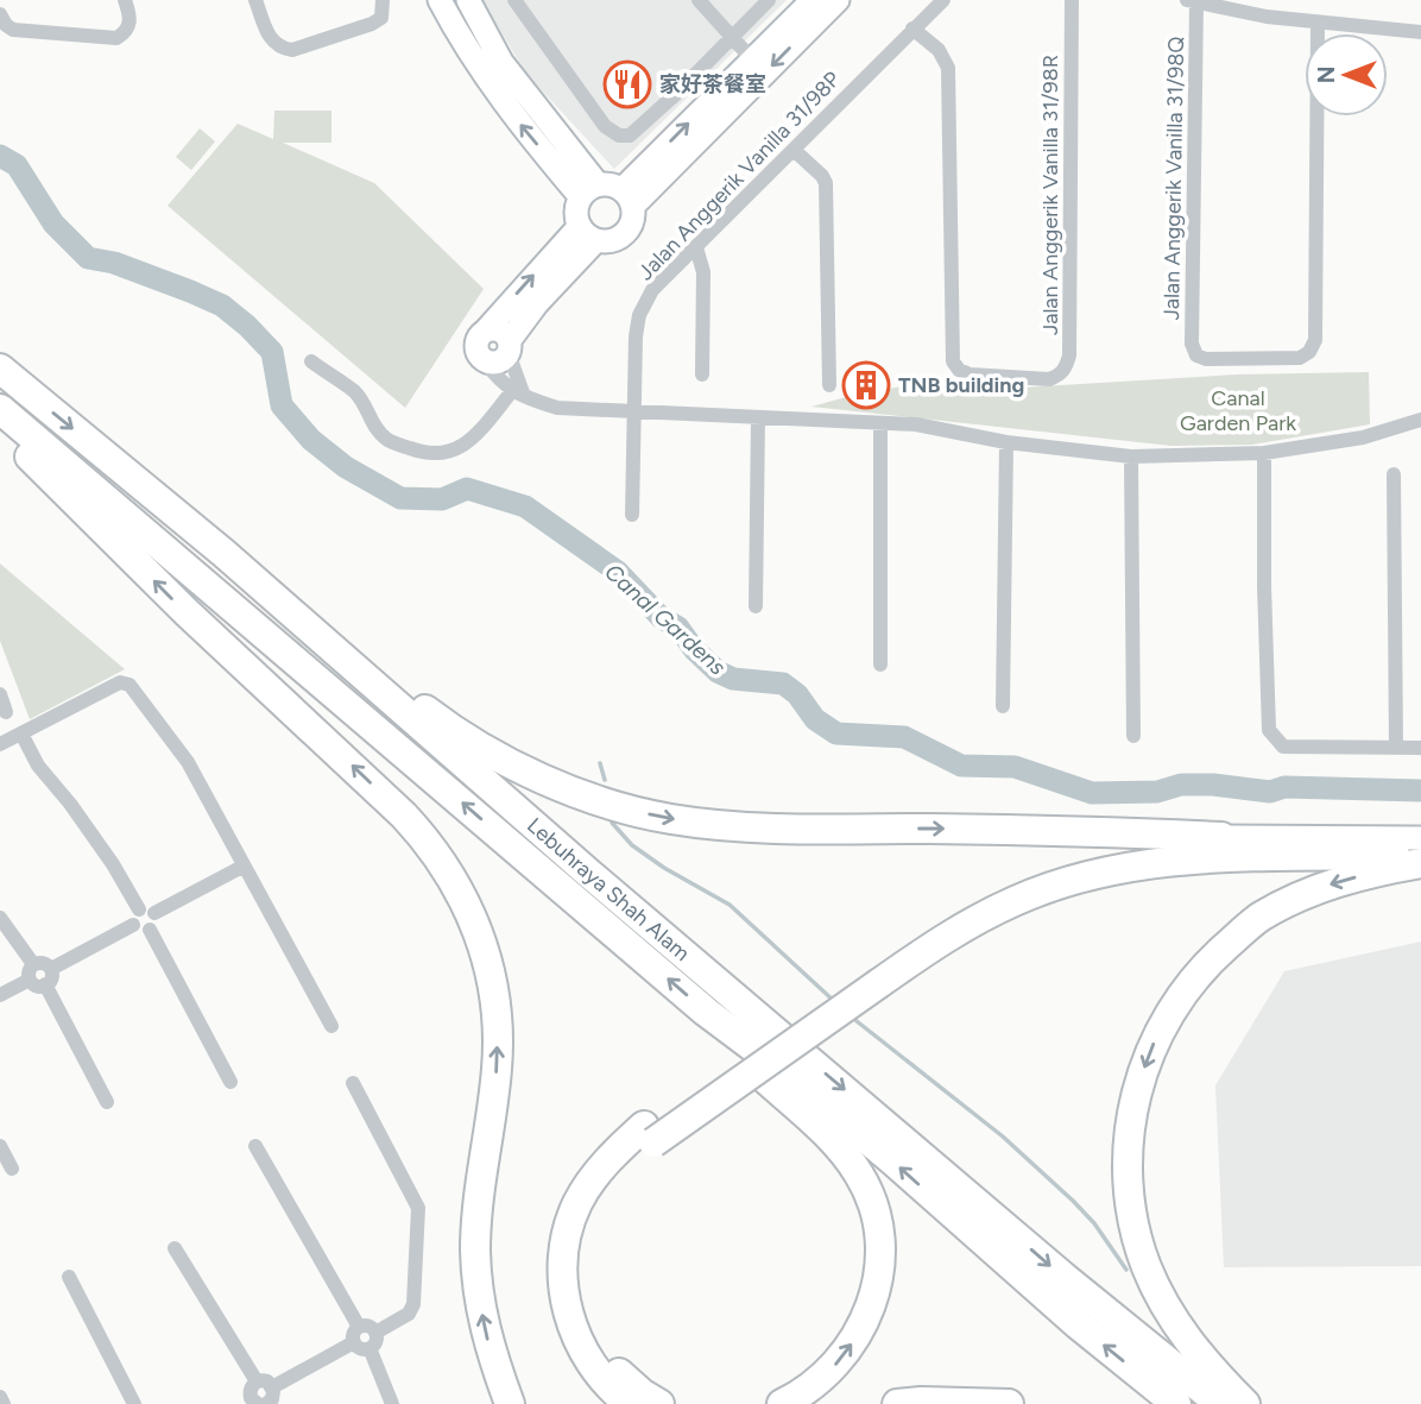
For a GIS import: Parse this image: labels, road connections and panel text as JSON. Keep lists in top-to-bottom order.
{
  "streets": {
    "highway": ["Lebuhraya Shah Alam"],
    "street": ["Jalan Anggerik Vanilla 31/98P", "Jalan Anggerik Vanilla 31/98Q", "Jalan Anggerik Vanilla 31/98R"]
  },
  "crossings": [
    ["Jalan Anggerik Vanilla 31/98P", "Jalan Anggerik Vanilla 31/98R"]
  ],
  "water": ["Canal Gardens"],
  "parks": ["Canal Garden Park"],
  "places": {
    "restaurant": ["家好茶餐室"],
    "building": ["TNB building"]
  },
  "north": "left"
}
